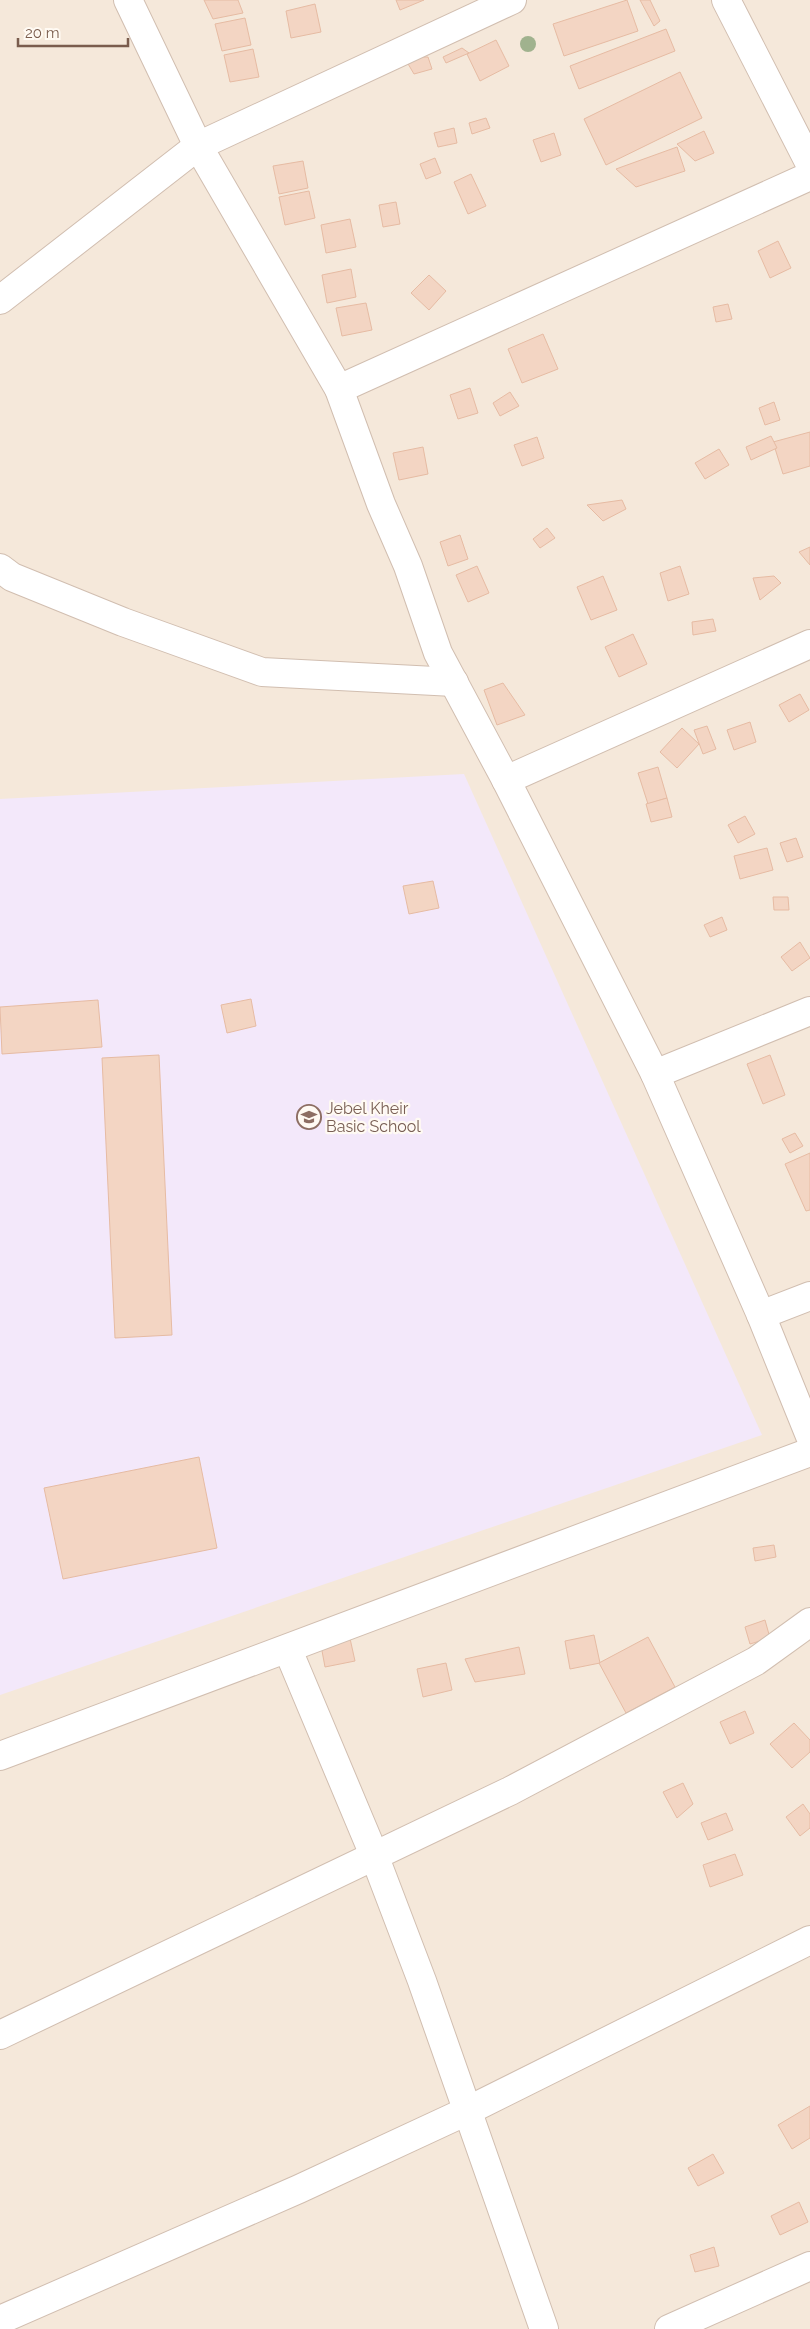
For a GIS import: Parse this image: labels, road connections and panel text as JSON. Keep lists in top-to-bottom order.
{
  "places": {
    "school or university": ["Jebel Kheir Basic School"]
  },
  "scale_bar": "20 m"
}
